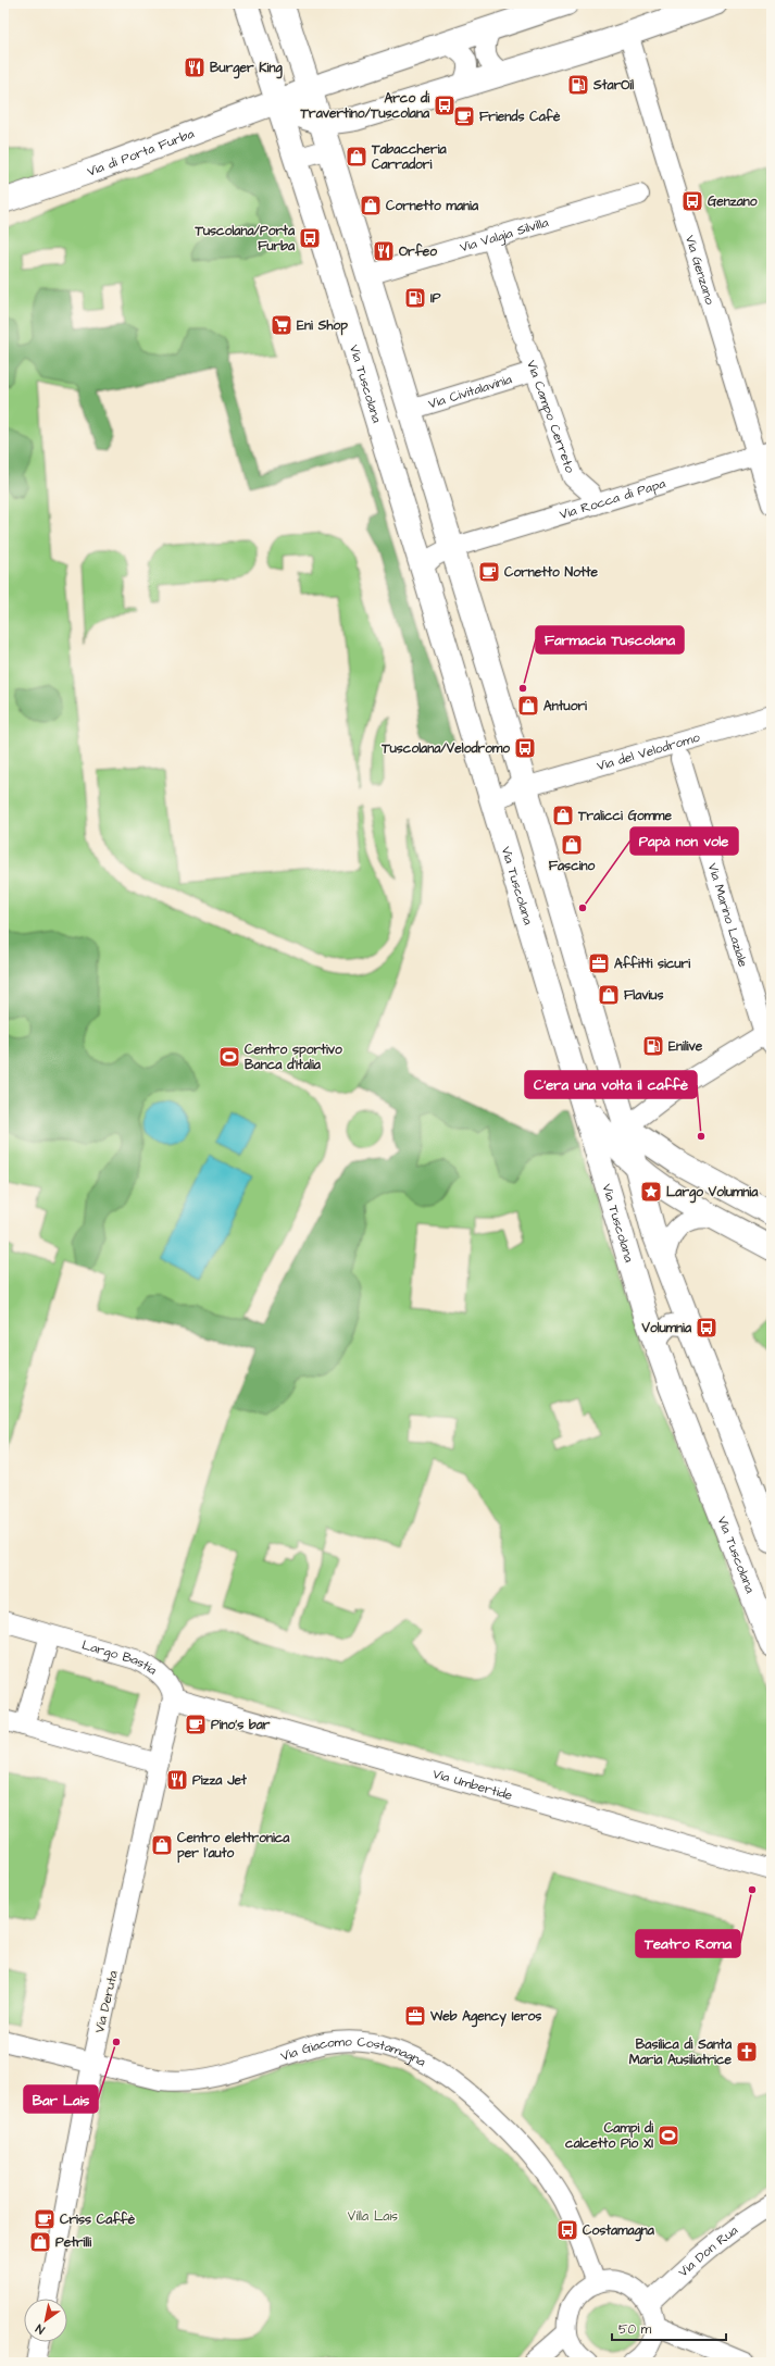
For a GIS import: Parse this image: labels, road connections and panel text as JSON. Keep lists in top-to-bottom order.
{
  "streets": {
    "main road": ["Via di Porta Furba", "Via Tuscolana"],
    "street": [
      "Via Valgia Silvilla",
      "Via Genzano",
      "Via Civitalavinia",
      "Via Campo Cerreto",
      "Via Rocca di Papa",
      "Via del Velodromo",
      "Via Marino Laziale",
      "Largo Bastia",
      "Via Umbertide",
      "Via Deruta",
      "Via Giacomo Costamagna",
      "Via Don Rua"
    ]
  },
  "crossings": [
    ["Via di Porta Furba", "Via Tuscolana"],
    ["Via Valgia Silvilla", "Via Campo Cerreto"],
    ["Via Genzano", "Via Rocca di Papa"],
    ["Via Campo Cerreto", "Via Rocca di Papa"],
    ["Largo Bastia", "Via Umbertide"],
    ["Largo Bastia", "Via Deruta"],
    ["Via Umbertide", "Via Deruta"],
    ["Via Deruta", "Via Giacomo Costamagna"]
  ],
  "parks": ["Villa Lais"],
  "places": {
    "restaurant": ["Burger King", "Orfeo", "Pizza Jet"],
    "fuel station": ["StarOil", "IP", "Enilive"],
    "bus stop": [
      "Arco di Travertino/Tuscolana",
      "Genzano",
      "Tuscolana/Porta Furba",
      "Tuscolana/Velodromo",
      "Volumnia",
      "Costamagna"
    ],
    "cafe": [
      "Friends Cafè",
      "Cornetto Notte",
      "Pino's bar",
      "Criss Caffè"
    ],
    "shop": [
      "Tabaccheria Carradori",
      "Cornetto mania",
      "Antuori",
      "Tralicci Gomme",
      "Fascino",
      "Flavius",
      "Centro elettronica per l'auto",
      "Petrilli"
    ],
    "supermarket": ["Eni Shop"],
    "other": [
      "Farmacia Tuscolana",
      "Papà non vole",
      "C'era una volta il caffè",
      "Teatro Roma",
      "Bar Lais"
    ],
    "office": ["Affitti sicuri", "Web Agency Ieros"],
    "sports": ["Centro sportivo Banca d'Italia", "Campi di calcetto Pio XI"],
    "place": ["Largo Volumnia"],
    "church": ["Basilica di Santa Maria Ausiliatrice"]
  },
  "scale_bar": "50 m",
  "north": "bottom left"
}
